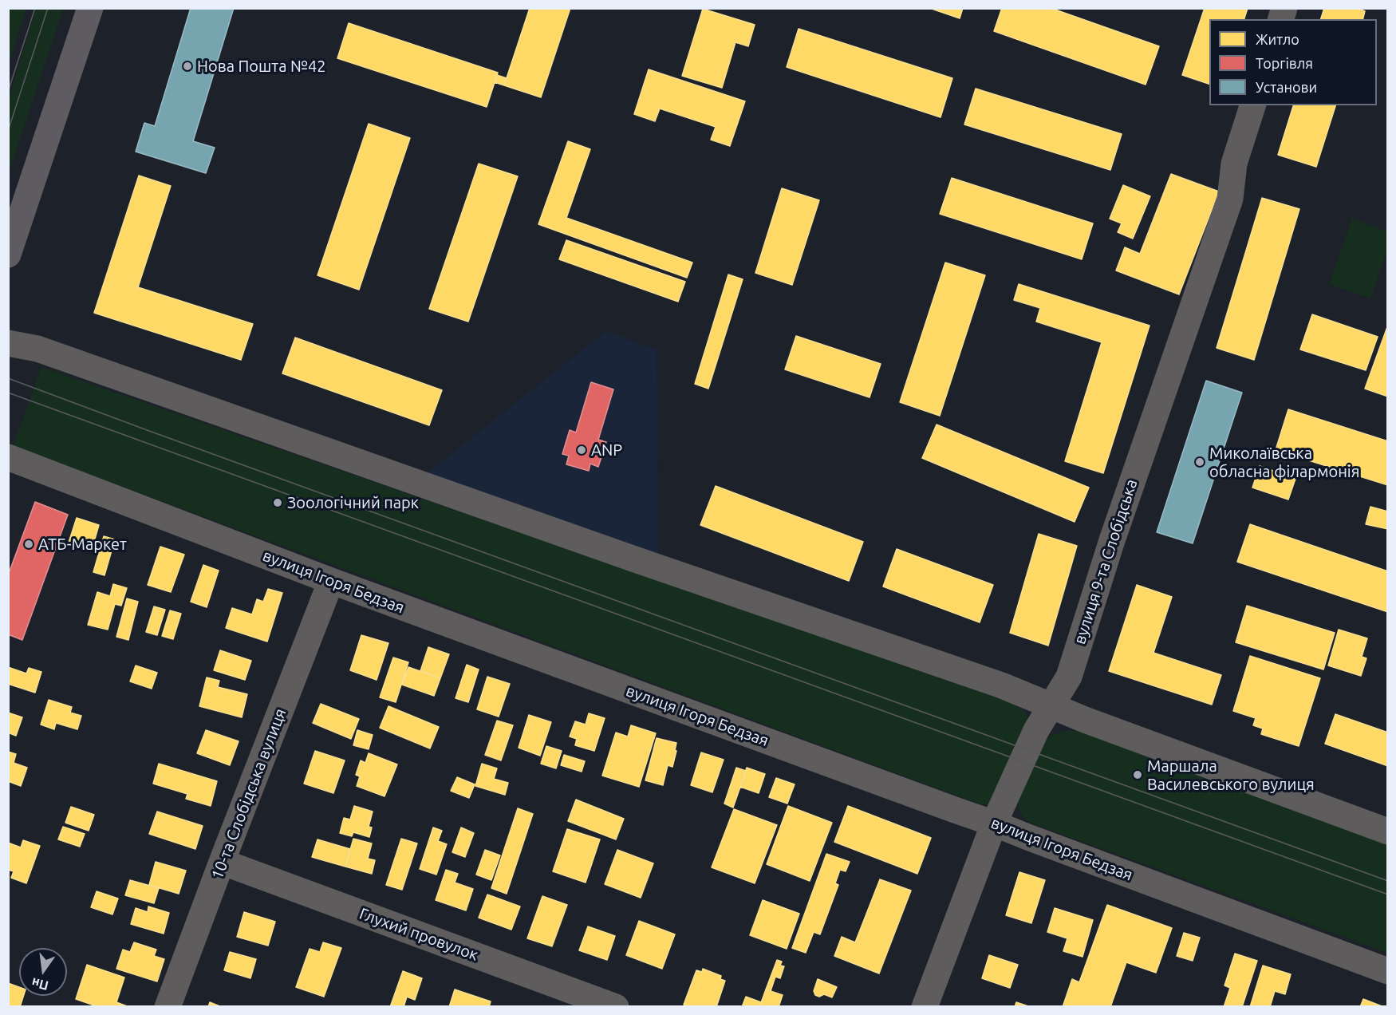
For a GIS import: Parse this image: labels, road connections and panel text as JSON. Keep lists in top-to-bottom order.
{
  "streets": {
    "street": [
      "вулиця 9-та Слобідська",
      "вулиця Ігоря Бедзая",
      "10-та Слобідська вулиця",
      "Глухий провулок"
    ]
  },
  "crossings": [
    ["вулиця 9-та Слобідська", "вулиця Ігоря Бедзая"],
    ["вулиця Ігоря Бедзая", "10-та Слобідська вулиця"],
    ["10-та Слобідська вулиця", "Глухий провулок"]
  ],
  "places": [
    "Нова Пошта №42",
    "ANP",
    "Миколаївська обласна філармонія",
    "Зоологічний парк",
    "АТБ-Маркет",
    "Маршала Василевського вулиця"
  ],
  "legend": ["Житло", "Торгівля", "Установи"],
  "north": "bottom"
}
